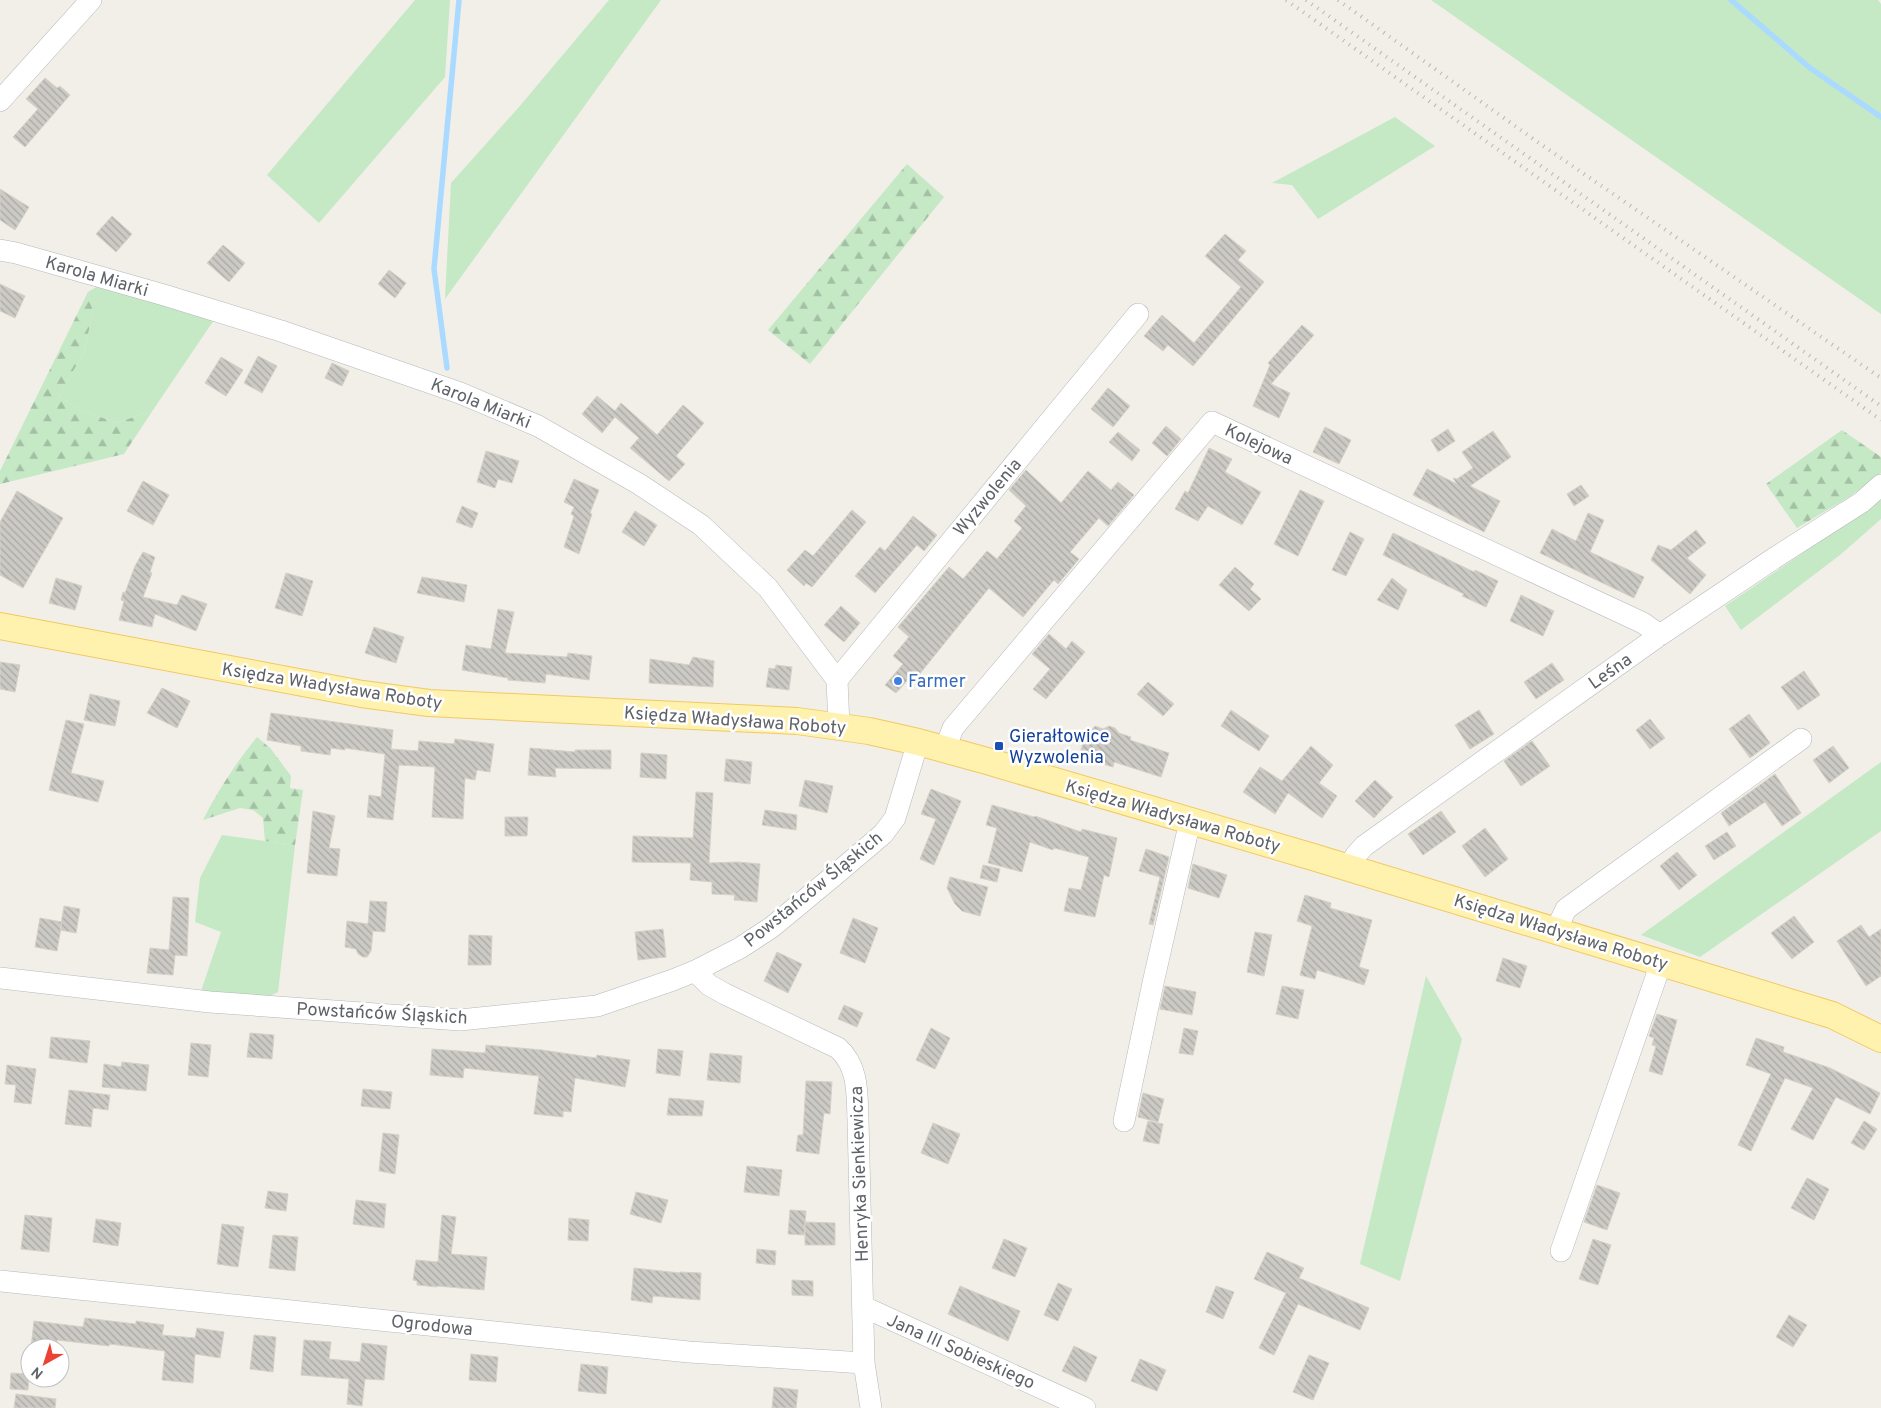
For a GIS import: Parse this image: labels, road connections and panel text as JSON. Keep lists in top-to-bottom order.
{
  "streets": {
    "main road": ["Księdza Władysława Roboty"],
    "street": [
      "Karola Miarki",
      "Kolejowa",
      "Wyzwolenia",
      "Leśna",
      "Powstańców Śląskich",
      "Henryka Sienkiewicza",
      "Ogrodowa",
      "Jana III Sobieskiego"
    ]
  },
  "crossings": [
    ["Karola Miarki", "Wyzwolenia"],
    ["Kolejowa", "Leśna"],
    ["Kolejowa", "Księdza Władysława Roboty"],
    ["Leśna", "Księdza Władysława Roboty"],
    ["Księdza Władysława Roboty", "Powstańców Śląskich"],
    ["Powstańców Śląskich", "Henryka Sienkiewicza"],
    ["Henryka Sienkiewicza", "Ogrodowa"],
    ["Henryka Sienkiewicza", "Jana III Sobieskiego"]
  ],
  "places": {
    "other": ["Farmer"],
    "transit": ["Gierałtowice Wyzwolenia"]
  },
  "north": "bottom left"
}
